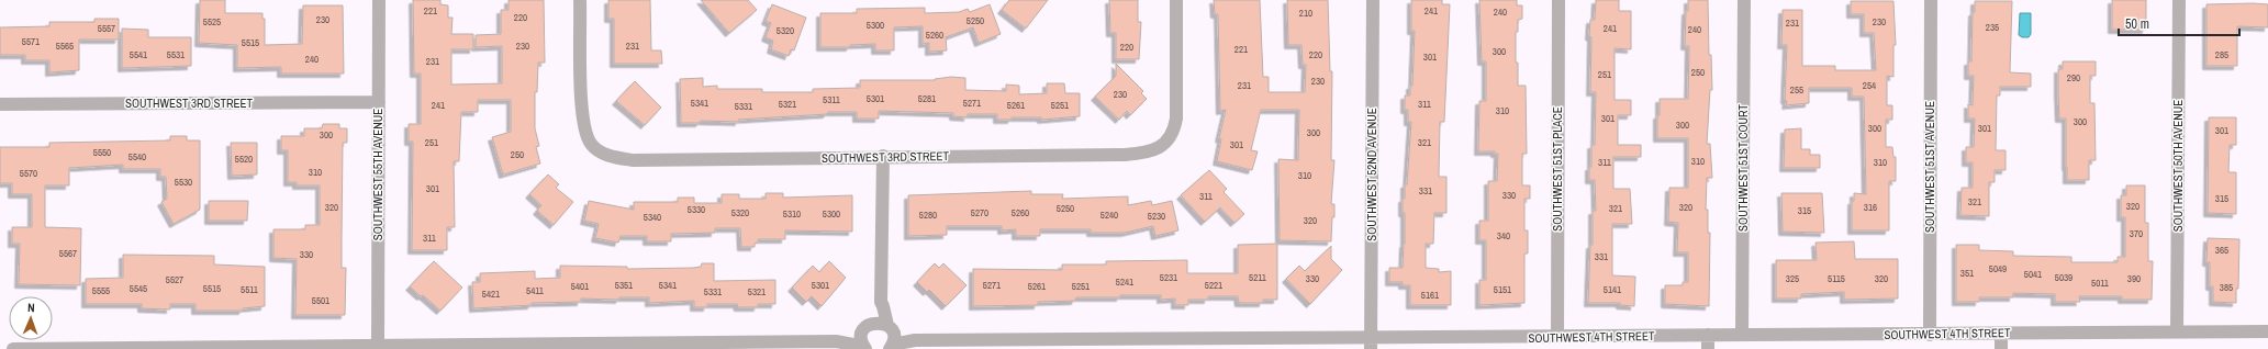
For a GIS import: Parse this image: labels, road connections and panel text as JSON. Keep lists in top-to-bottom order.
{
  "streets": {
    "street": [
      "SOUTHWEST 3RD STREET",
      "SOUTHWEST 50TH AVENUE",
      "SOUTHWEST 51ST AVENUE",
      "SOUTHWEST 51ST COURT",
      "SOUTHWEST 51ST PLACE",
      "SOUTHWEST 55TH AVENUE",
      "SOUTHWEST 52ND AVENUE",
      "SOUTHWEST 4TH STREET"
    ]
  },
  "crossings": [
    ["SOUTHWEST 3RD STREET", "SOUTHWEST 55TH AVENUE"],
    ["SOUTHWEST 50TH AVENUE", "SOUTHWEST 4TH STREET"],
    ["SOUTHWEST 51ST AVENUE", "SOUTHWEST 4TH STREET"],
    ["SOUTHWEST 51ST COURT", "SOUTHWEST 4TH STREET"],
    ["SOUTHWEST 51ST PLACE", "SOUTHWEST 4TH STREET"],
    ["SOUTHWEST 55TH AVENUE", "SOUTHWEST 4TH STREET"],
    ["SOUTHWEST 52ND AVENUE", "SOUTHWEST 4TH STREET"]
  ],
  "house_numbers": [
    "221",
    "241",
    "240",
    "210",
    "220",
    "230",
    "5250",
    "5525",
    "230",
    "231",
    "5300",
    "235",
    "5557",
    "241",
    "240",
    "5320",
    "5260",
    "5571",
    "5515",
    "5565",
    "230",
    "231",
    "220",
    "221",
    "300",
    "5541",
    "5531",
    "220",
    "285",
    "301",
    "240",
    "231",
    "250",
    "251",
    "290",
    "230",
    "231",
    "254",
    "255",
    "230",
    "5301",
    "5281",
    "5311",
    "5341",
    "5271",
    "5321",
    "311",
    "241",
    "5261",
    "5251",
    "5331",
    "310",
    "301",
    "300",
    "300",
    "300",
    "301",
    "301",
    "300",
    "300",
    "251",
    "321",
    "301",
    "5550",
    "250",
    "5540",
    "5520",
    "310",
    "311",
    "310",
    "310",
    "5570",
    "310",
    "5530",
    "301",
    "331",
    "330",
    "311",
    "315",
    "321",
    "320",
    "320",
    "320",
    "316",
    "5250",
    "321",
    "5330",
    "315",
    "5320",
    "5270",
    "5260",
    "5310",
    "5300",
    "5280",
    "5240",
    "5230",
    "5340",
    "320",
    "370",
    "340",
    "311",
    "365",
    "5567",
    "330",
    "331",
    "5049",
    "351",
    "5041",
    "5231",
    "5211",
    "5039",
    "330",
    "325",
    "5115",
    "320",
    "390",
    "5527",
    "5241",
    "5011",
    "5351",
    "5341",
    "5301",
    "5271",
    "5221",
    "5401",
    "5261",
    "5251",
    "385",
    "5545",
    "5515",
    "5511",
    "5151",
    "5141",
    "5555",
    "5411",
    "5331",
    "5321",
    "5421",
    "5161",
    "5501"
  ],
  "scale_bar": "50 m",
  "north": "top"
}
